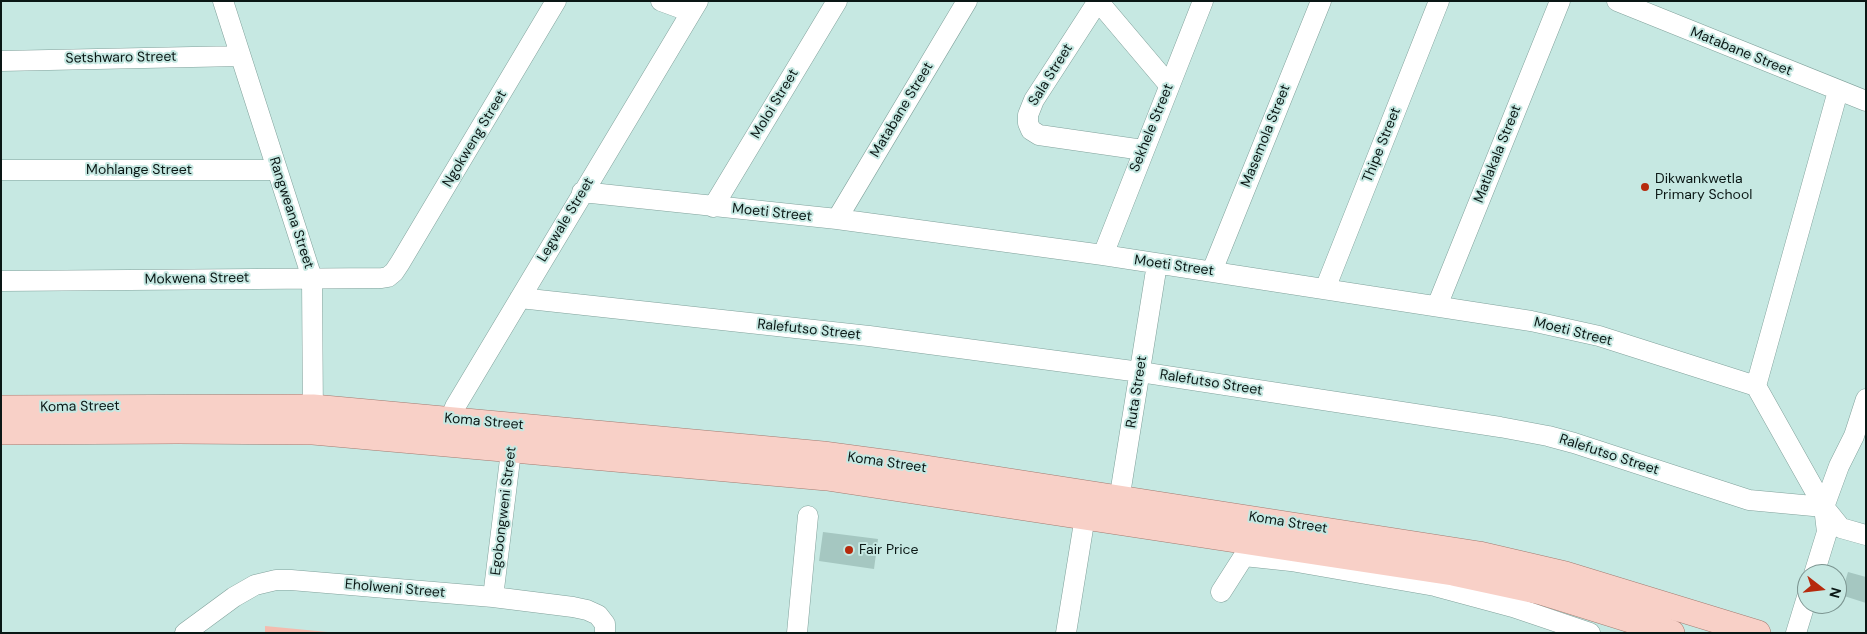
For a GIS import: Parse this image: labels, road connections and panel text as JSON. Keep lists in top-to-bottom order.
{
  "streets": {
    "main road": ["Koma Street"],
    "street": [
      "Matabane Street",
      "Setshwaro Street",
      "Sala Street",
      "Moloi Street",
      "Sekhele Street",
      "Masemola Street",
      "Ngokweng Street",
      "Thipe Street",
      "Matlakala Street",
      "Mohlange Street",
      "Rangweana Street",
      "Moeti Street",
      "Legwale Street",
      "Mokwena Street",
      "Ralefutso Street",
      "Ruta Street",
      "Egobongweni Street",
      "Eholweni Street"
    ]
  },
  "crossings": [
    ["Matabane Street", "Moeti Street"],
    ["Setshwaro Street", "Rangweana Street"],
    ["Sala Street", "Sekhele Street"],
    ["Moloi Street", "Moeti Street"],
    ["Sekhele Street", "Moeti Street"],
    ["Masemola Street", "Moeti Street"],
    ["Ngokweng Street", "Mokwena Street"],
    ["Thipe Street", "Moeti Street"],
    ["Matlakala Street", "Moeti Street"],
    ["Mohlange Street", "Rangweana Street"],
    ["Rangweana Street", "Mokwena Street"],
    ["Rangweana Street", "Koma Street"],
    ["Moeti Street", "Legwale Street"],
    ["Moeti Street", "Ruta Street"],
    ["Legwale Street", "Ralefutso Street"],
    ["Legwale Street", "Koma Street"],
    ["Ralefutso Street", "Ruta Street"],
    ["Ruta Street", "Koma Street"],
    ["Koma Street", "Egobongweni Street"],
    ["Egobongweni Street", "Eholweni Street"]
  ],
  "places": ["Dikwankwetla Primary School", "Fair Price"],
  "north": "right"
}
